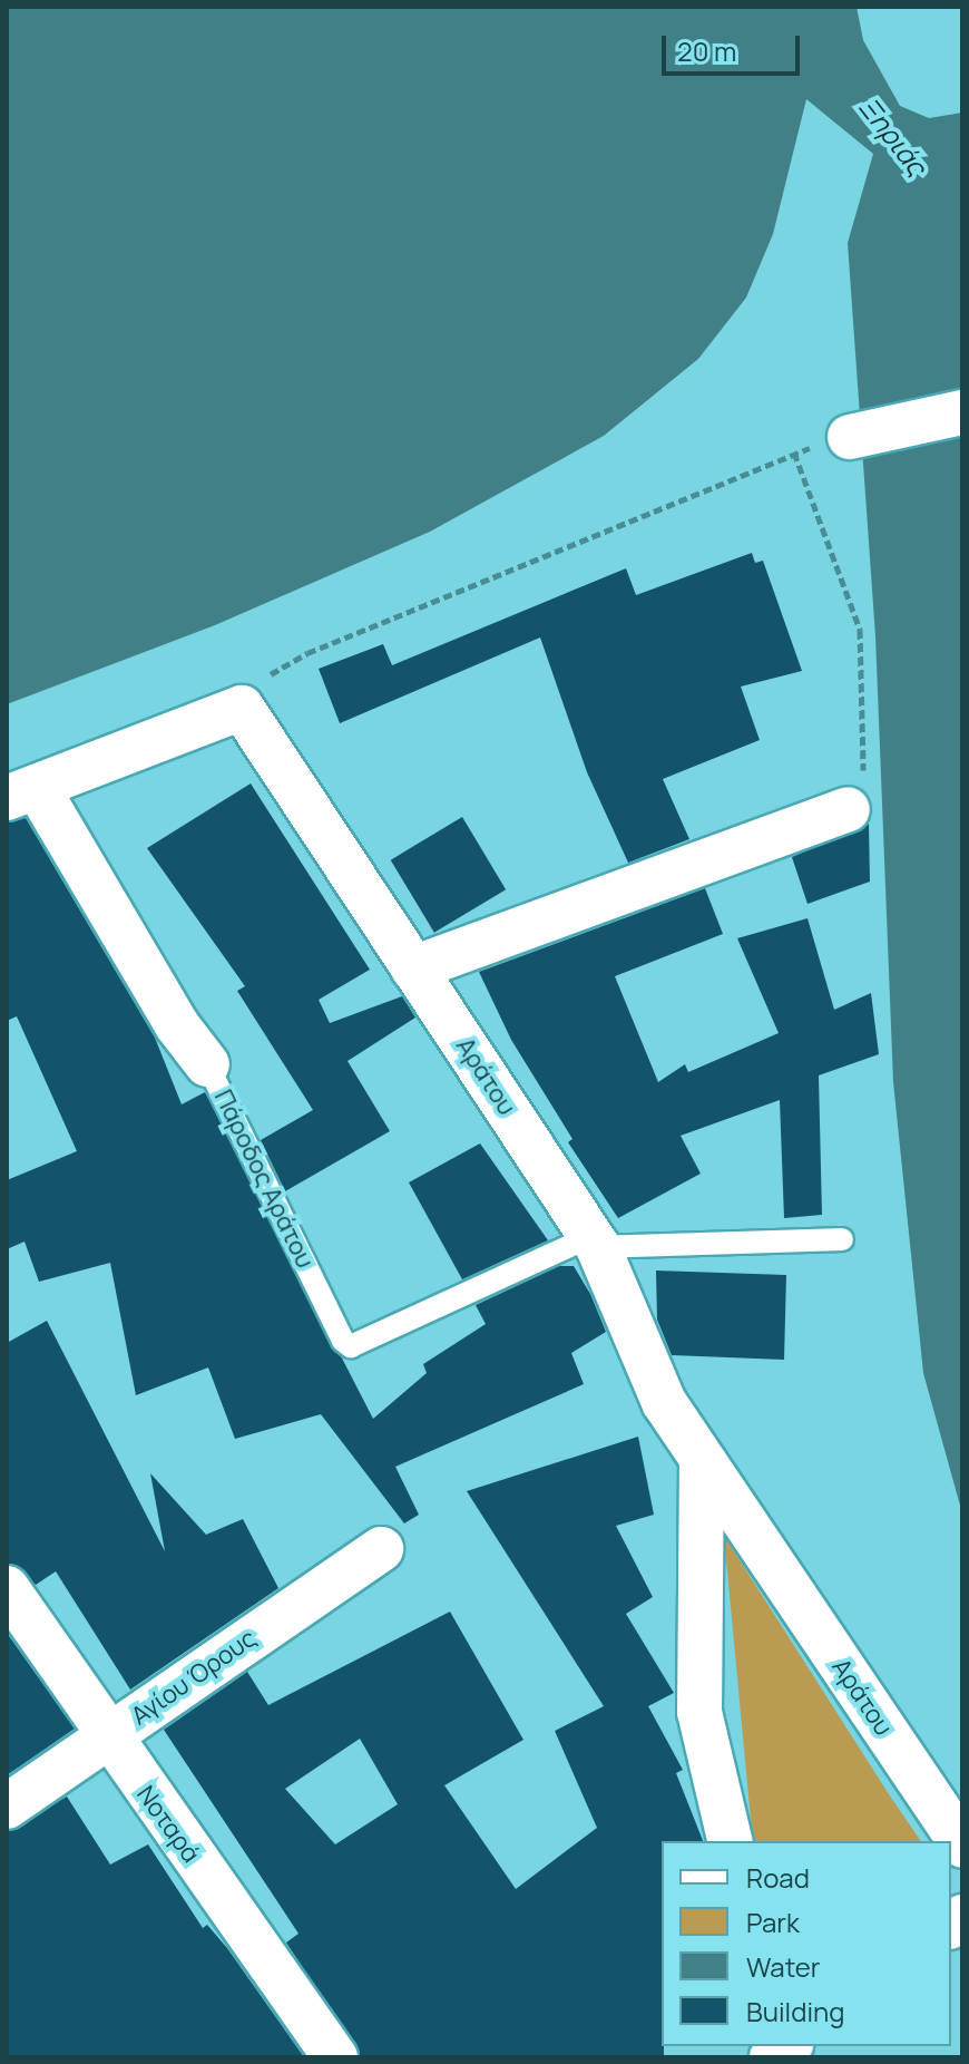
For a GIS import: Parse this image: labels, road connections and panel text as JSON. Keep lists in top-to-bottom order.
{
  "streets": {
    "street": [
      "Αράτου",
      "Πάροδος Αράτου",
      "Αγίου Όρους",
      "Νοταρά"
    ]
  },
  "crossings": [
    ["Αράτου", "Πάροδος Αράτου"],
    ["Αγίου Όρους", "Νοταρά"]
  ],
  "water": ["Ξηριάς"],
  "legend": [
    "Road",
    "Park",
    "Water",
    "Building"
  ],
  "scale_bar": "20 m"
}
